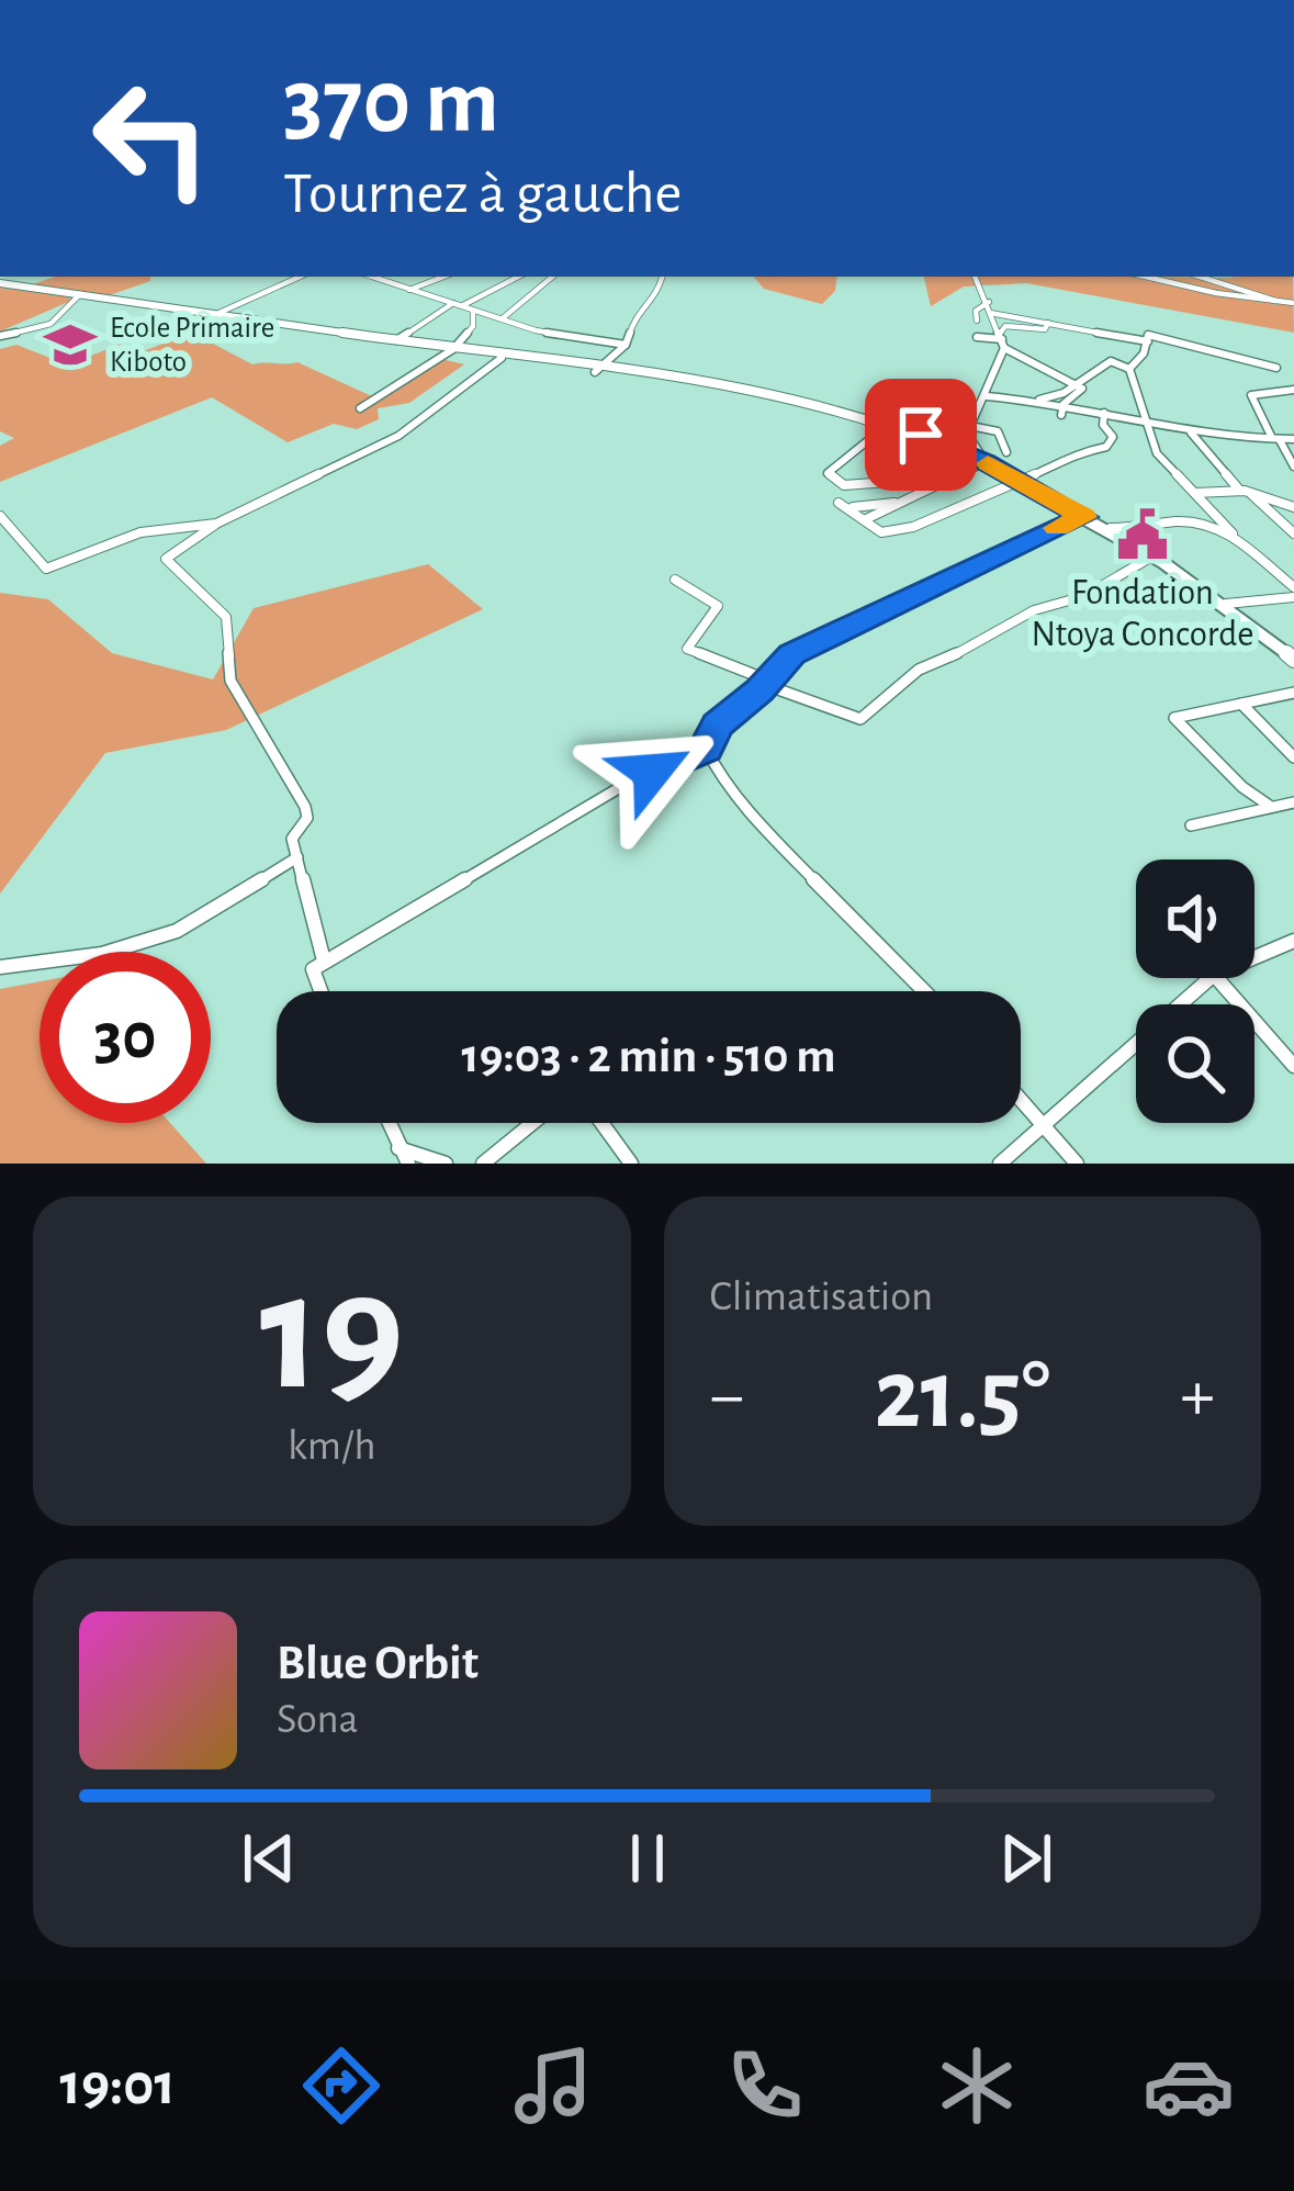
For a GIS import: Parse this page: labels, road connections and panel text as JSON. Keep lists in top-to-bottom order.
{
  "places": {
    "school or university": ["Ecole Primaire Kiboto"],
    "public building": ["Fondation Ntoya Concorde"]
  },
  "page": {
    "turn": ["370 m", "Tournez à gauche"],
    "limit": "30",
    "trip": "19:03 · 2 min · 510 m",
    "tile": [
      ["19", "km/h"],
      "Climatisation"
    ],
    "heat": ["−", "21.5°", "+"],
    "song": ["Blue Orbit", "Sona"],
    "tabs": "19:01"
  }
}
